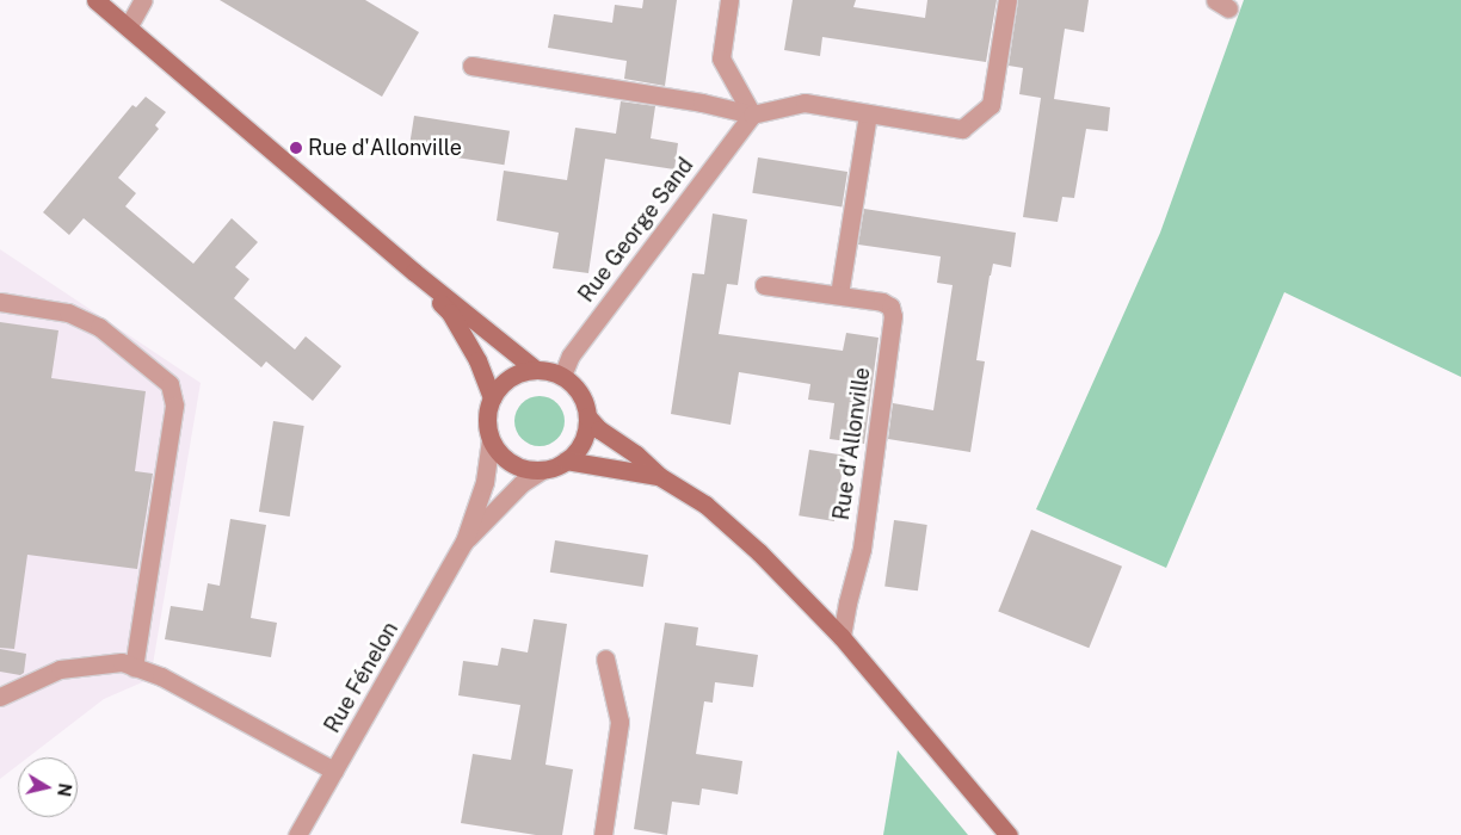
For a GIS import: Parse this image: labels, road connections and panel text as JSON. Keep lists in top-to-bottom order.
{
  "streets": {
    "street": ["Rue George Sand", "Rue d'Allonville", "Rue Fénelon"]
  },
  "crossings": [
    ["Rue George Sand", "Rue Fénelon"]
  ],
  "places": ["Rue d'Allonville"],
  "north": "right"
}
